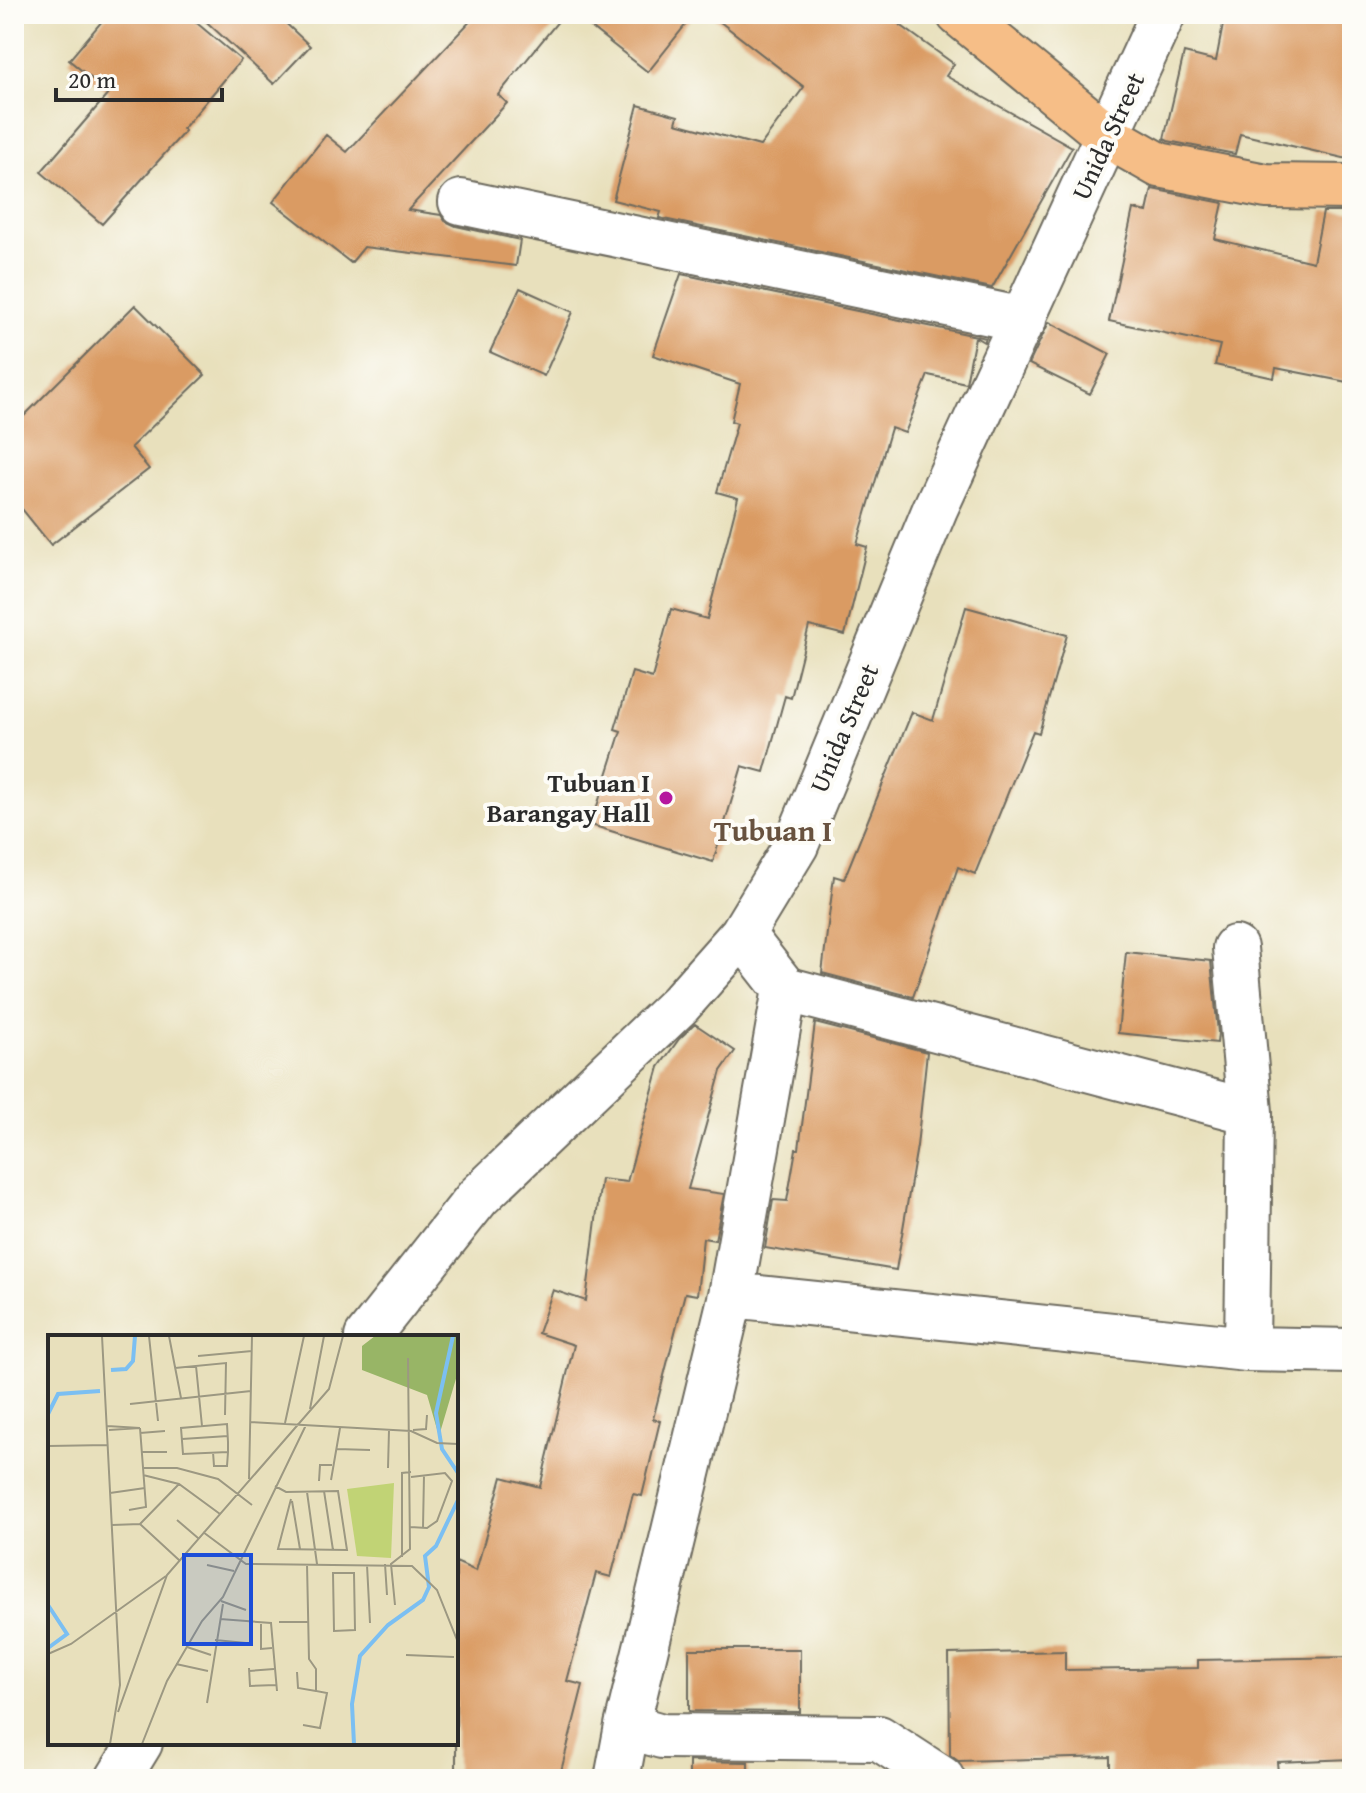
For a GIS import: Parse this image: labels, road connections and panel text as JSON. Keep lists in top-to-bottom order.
{
  "streets": {
    "street": ["Unida Street"]
  },
  "districts": ["Tubuan I"],
  "places": ["Tubuan I Barangay Hall"],
  "scale_bar": "20 m"
}
